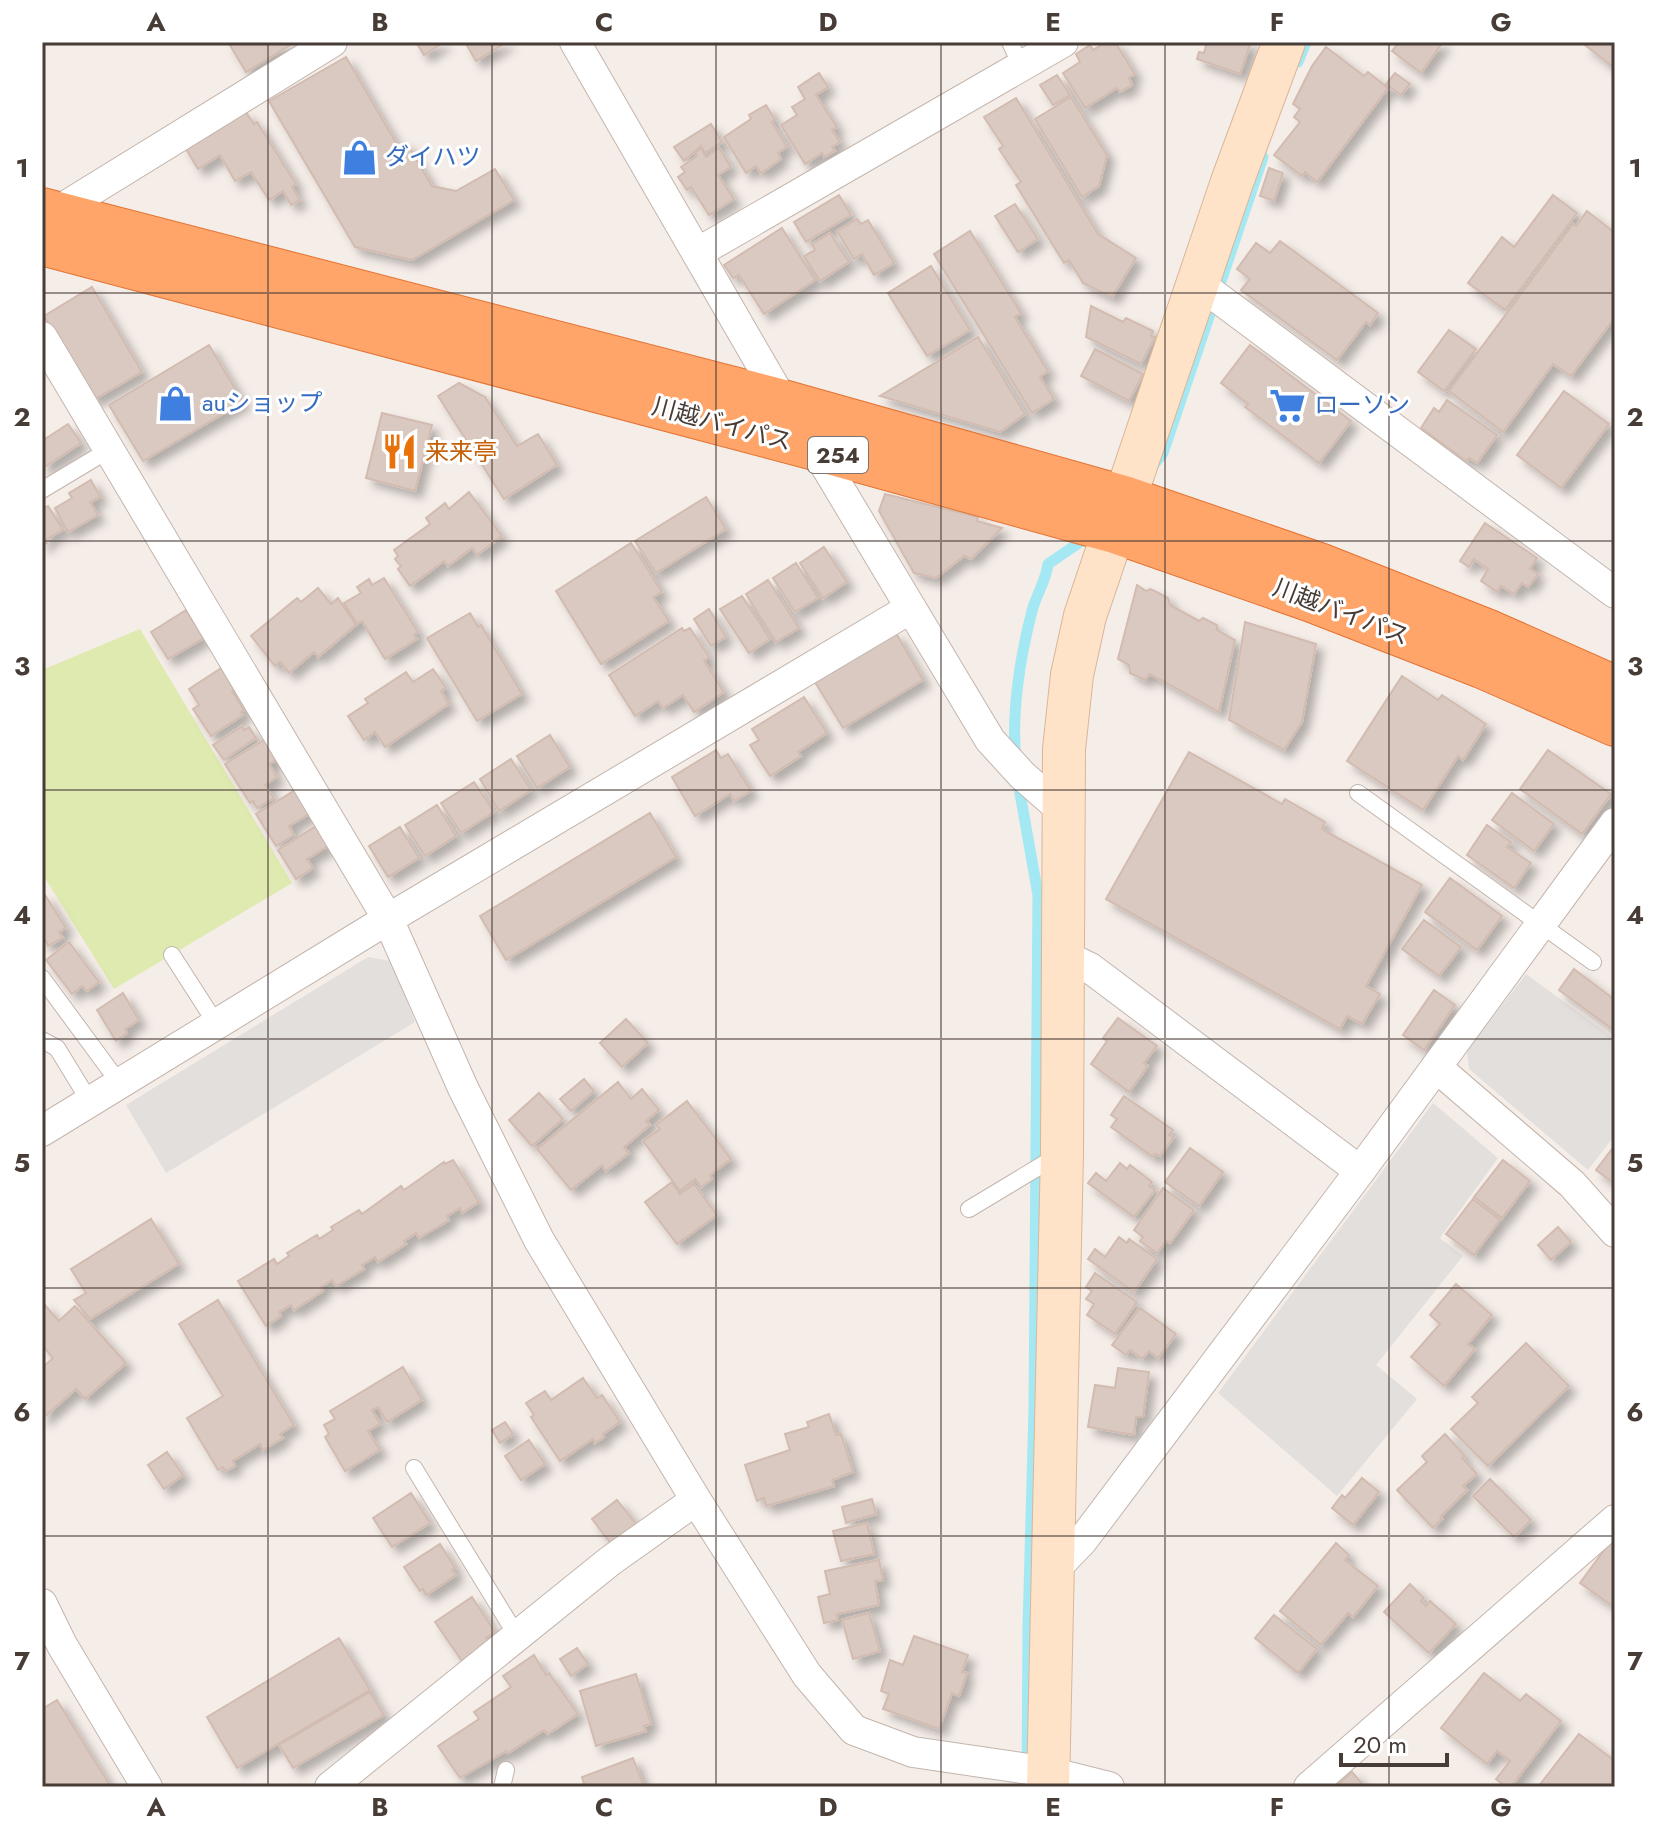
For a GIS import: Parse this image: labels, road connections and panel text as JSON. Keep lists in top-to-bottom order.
{
  "streets": {
    "highway": ["川越バイパス", "254"]
  },
  "places": {
    "shop": ["ダイハツ", "auショップ"],
    "supermarket": ["ローソン"],
    "restaurant": ["来来亭"]
  },
  "scale_bar": "20 m",
  "grid": {
    "columns": [
      "A",
      "B",
      "C",
      "D",
      "E",
      "F",
      "G"
    ],
    "rows": [
      "1",
      "2",
      "3",
      "4",
      "5",
      "6",
      "7"
    ]
  }
}
